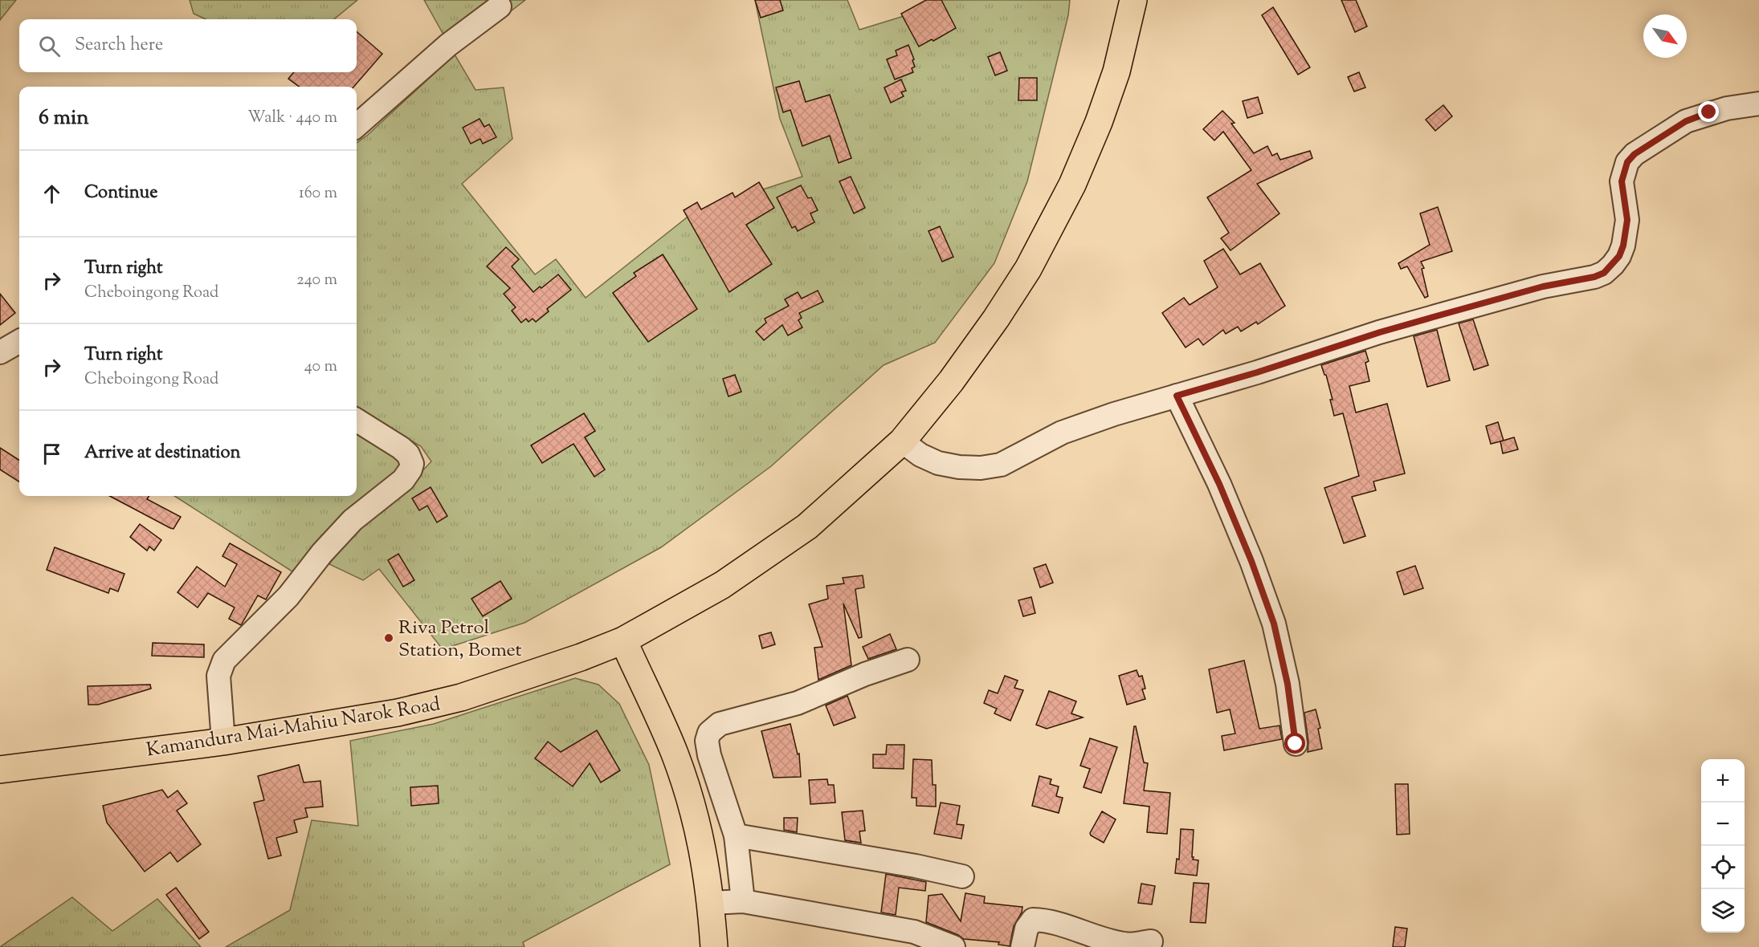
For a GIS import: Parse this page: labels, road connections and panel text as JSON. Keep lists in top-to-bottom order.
{
  "streets": {
    "main road": ["Kamandura Mai-Mahiu Narok Road"]
  },
  "places": ["Riva Petrol Station, Bomet"],
  "north": "bottom right",
  "page": {
    "search": "Search here",
    "heading": ["6 min", "Walk · 440 m"],
    "list": [
      ["Continue", "160 m"],
      ["Turn right", "Cheboingong Road", "240 m"],
      ["Turn right", "Cheboingong Road", "40 m"],
      "Arrive at destination"
    ],
    "map_buttons": ["+", "−"]
  }
}
